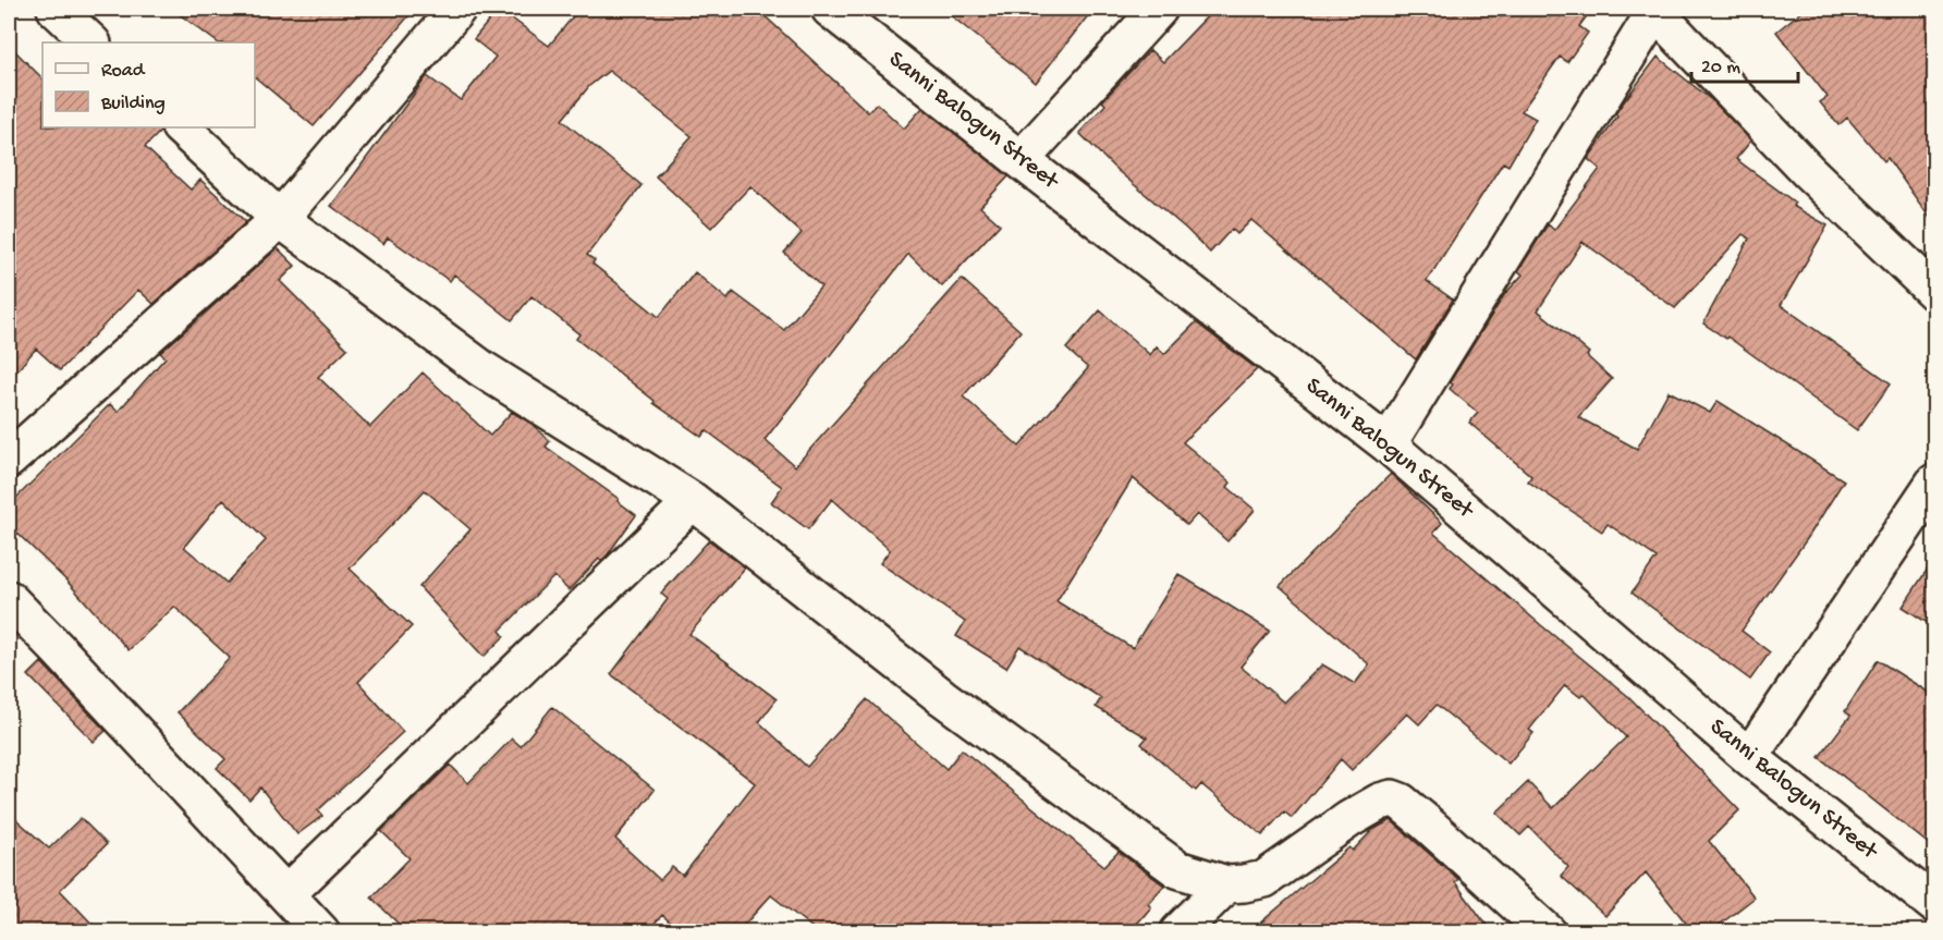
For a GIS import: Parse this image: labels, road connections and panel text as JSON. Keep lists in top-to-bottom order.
{
  "streets": {
    "street": ["Sanni Balogun Street"]
  },
  "legend": ["Road", "Building"],
  "scale_bar": "20 m"
}
